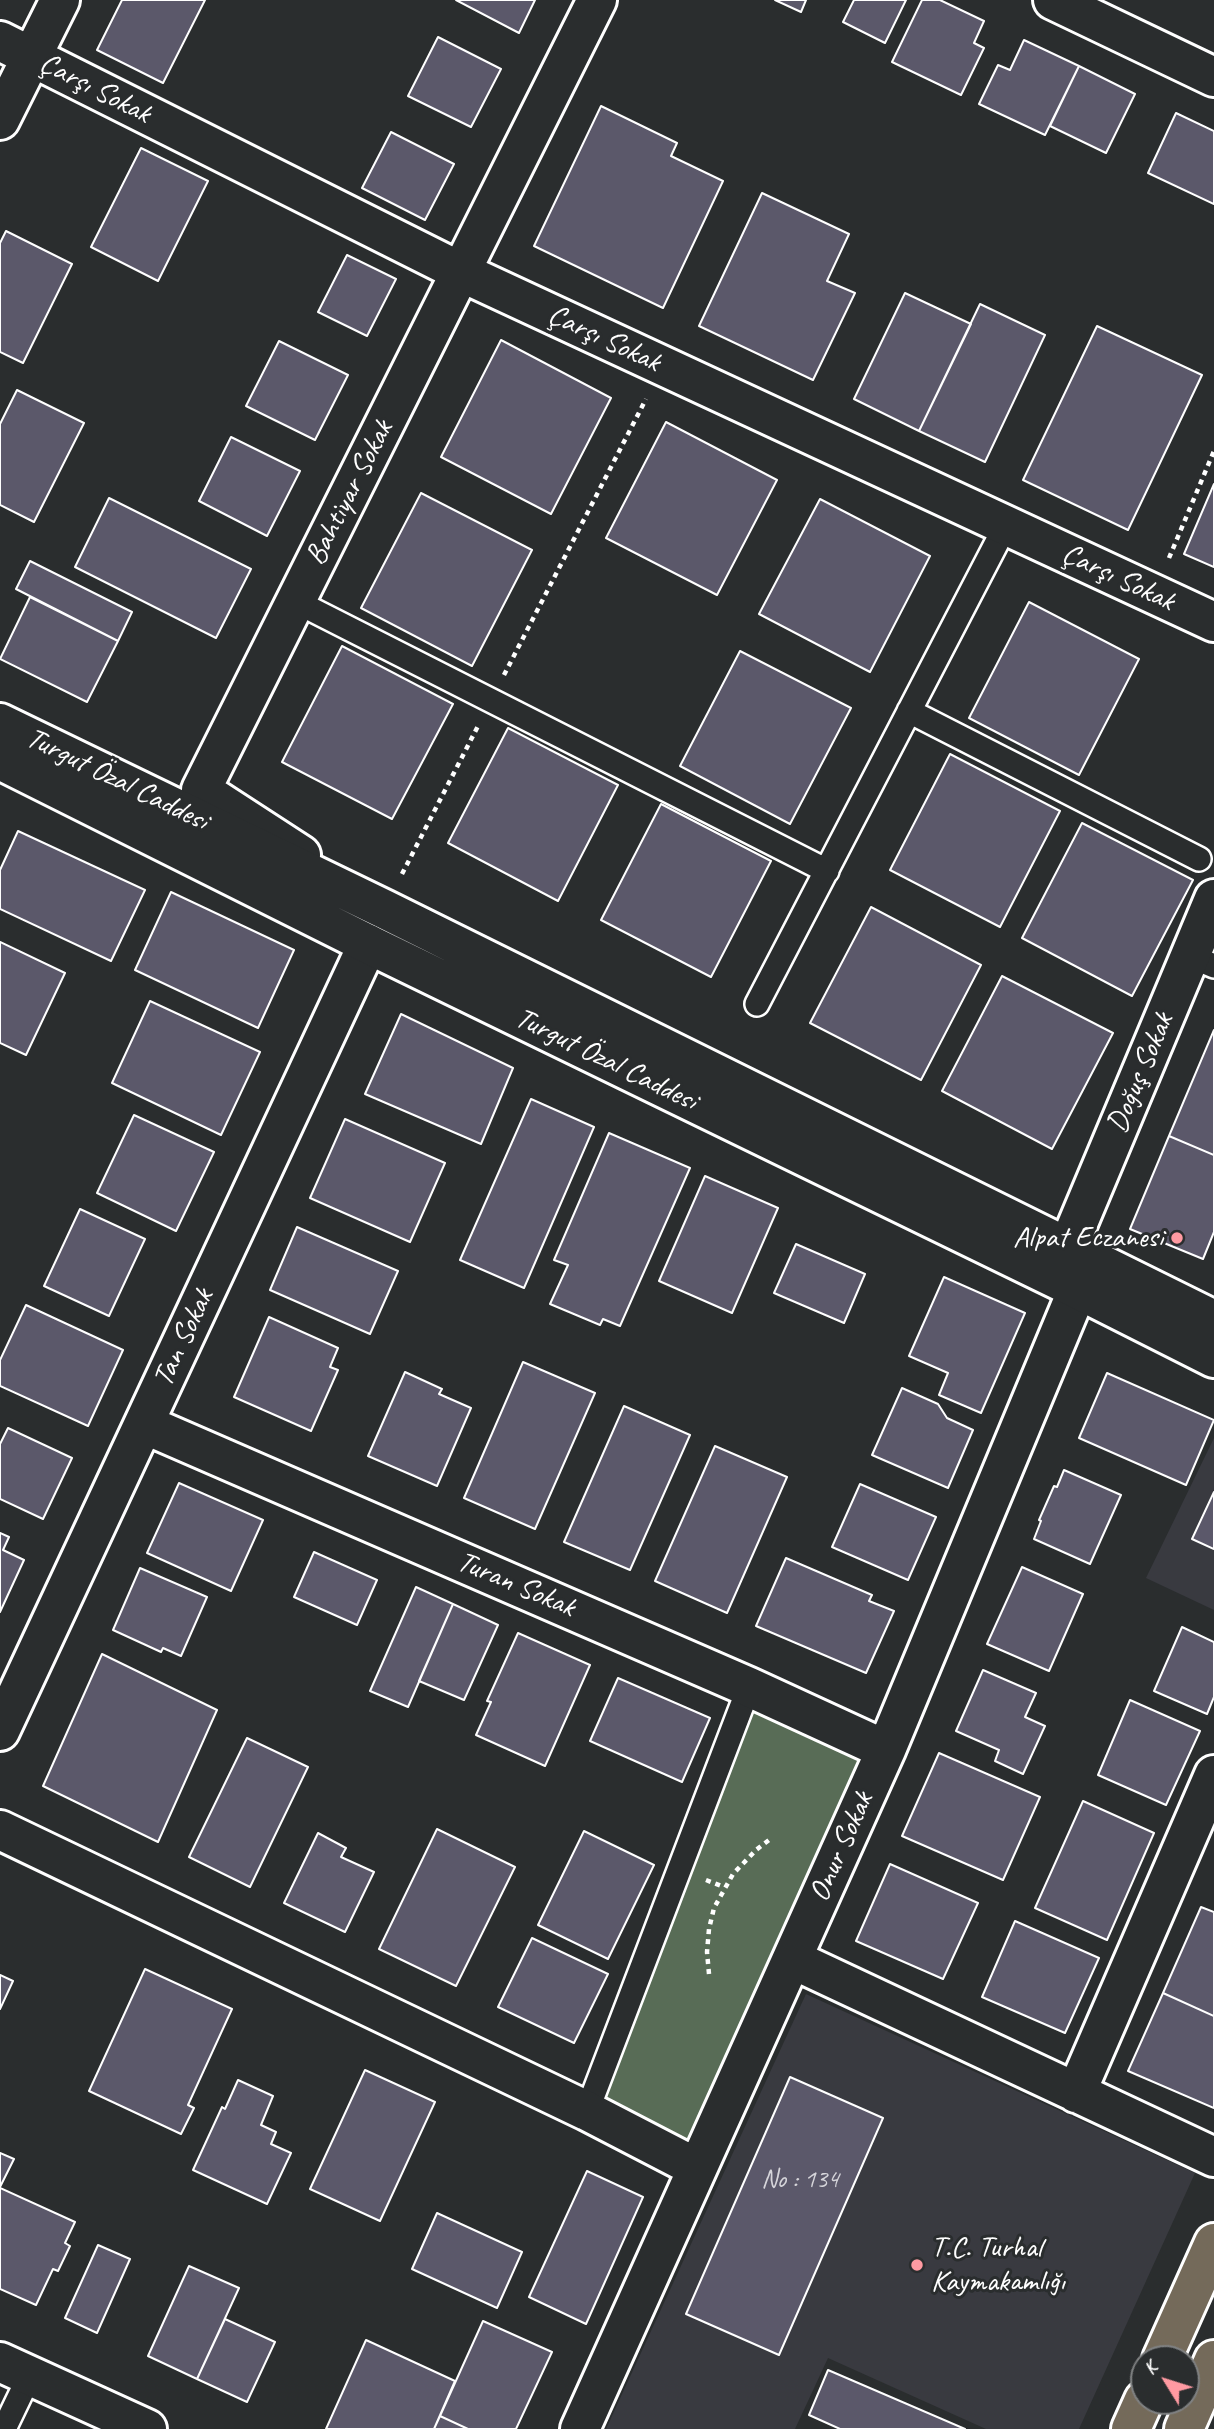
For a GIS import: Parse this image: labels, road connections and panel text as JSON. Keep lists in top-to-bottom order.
{
  "streets": {
    "street": [
      "Çarşı Sokak",
      "Bahtiyar Sokak",
      "Turgut Özal Caddesi",
      "Doğuş Sokak",
      "Tan Sokak",
      "Turan Sokak",
      "Onur Sokak"
    ]
  },
  "crossings": [
    ["Çarşı Sokak", "Bahtiyar Sokak"],
    ["Bahtiyar Sokak", "Turgut Özal Caddesi"],
    ["Turgut Özal Caddesi", "Doğuş Sokak"],
    ["Turgut Özal Caddesi", "Tan Sokak"],
    ["Turgut Özal Caddesi", "Onur Sokak"],
    ["Doğuş Sokak", "Onur Sokak"],
    ["Tan Sokak", "Turan Sokak"],
    ["Turan Sokak", "Onur Sokak"]
  ],
  "places": ["Alpat Eczanesi", "T.C. Turhal Kaymakamlığı"],
  "house_numbers": ["No : 134"],
  "north": "top left"
}
